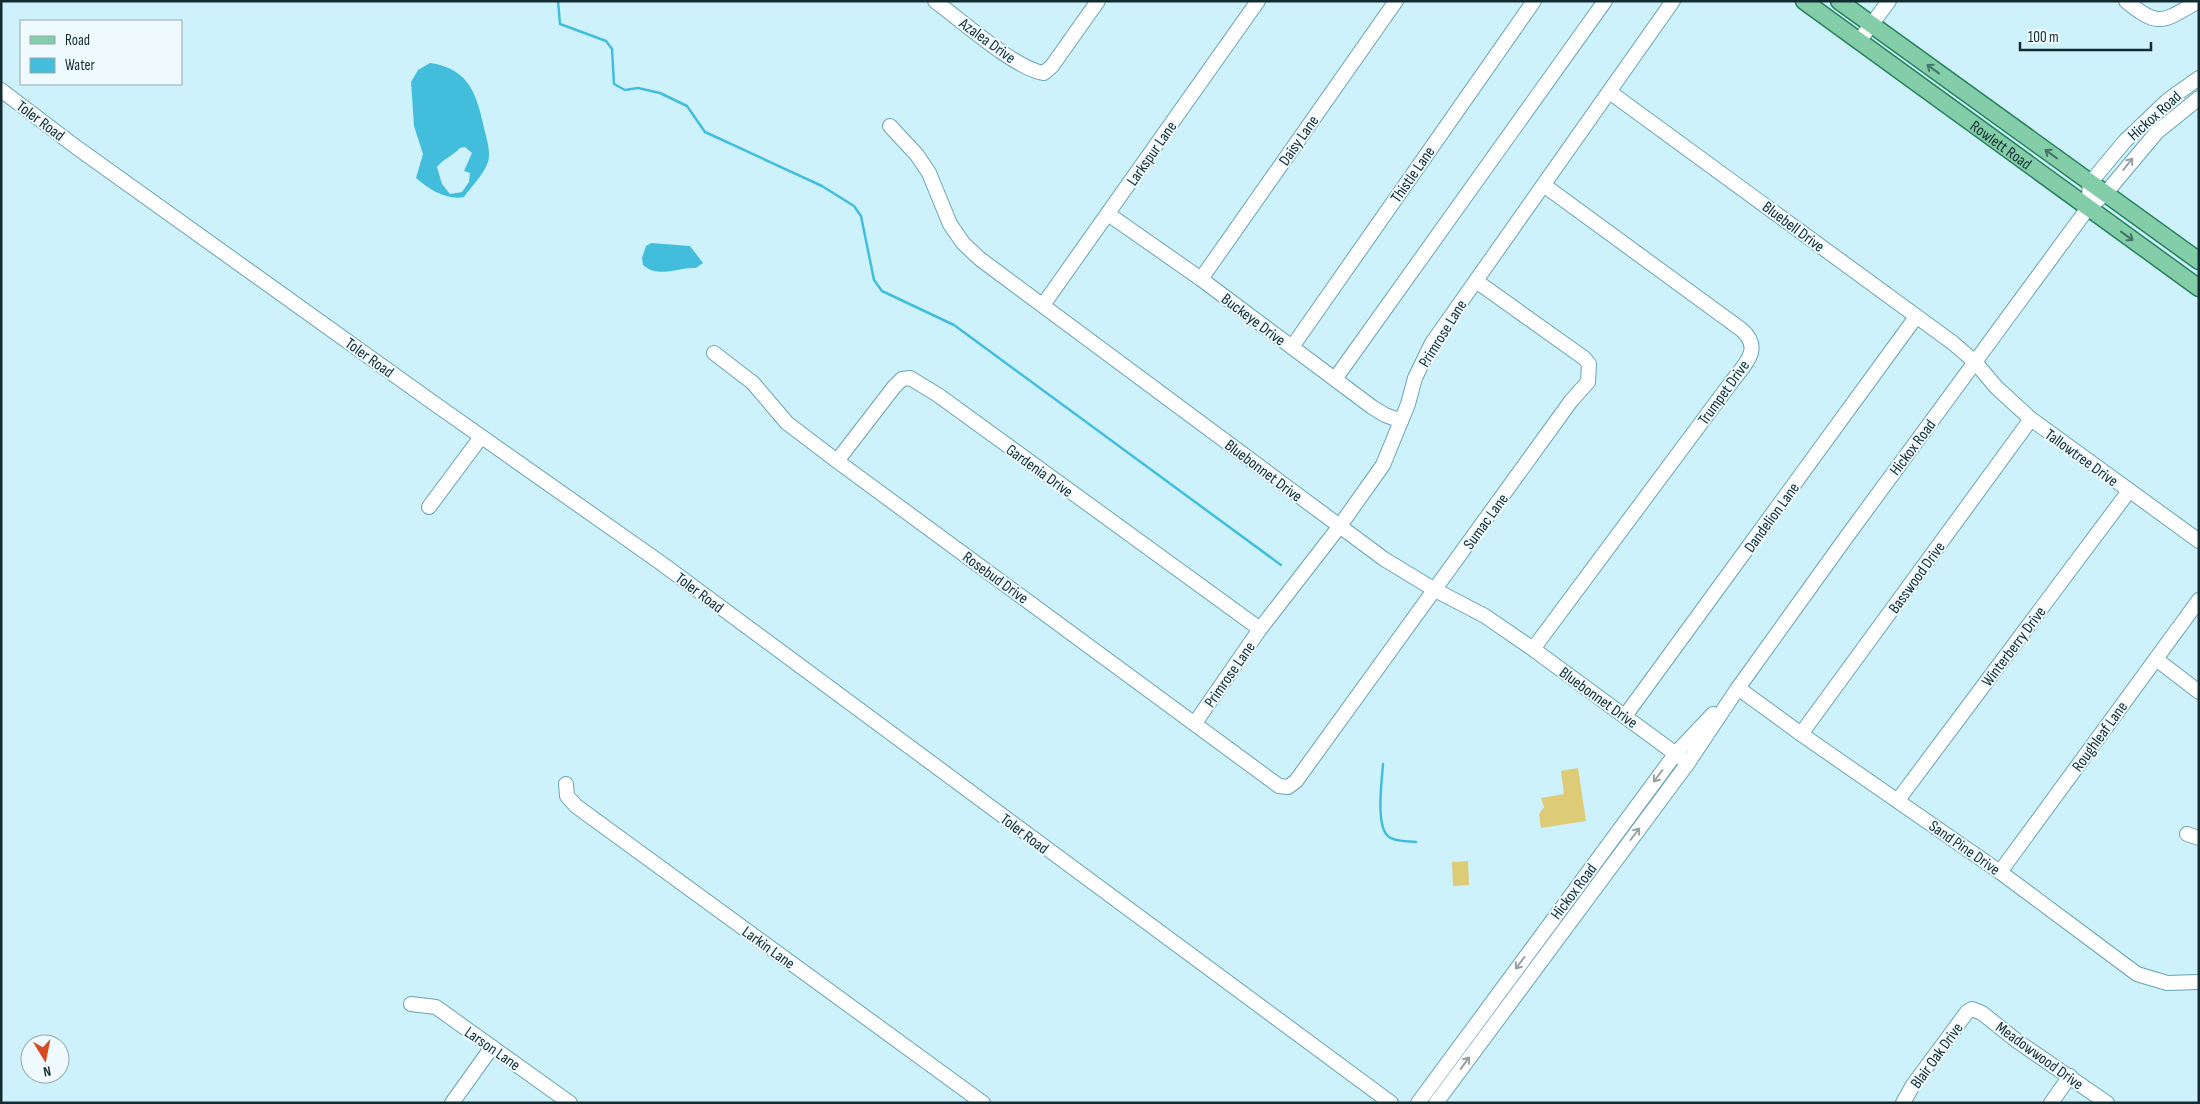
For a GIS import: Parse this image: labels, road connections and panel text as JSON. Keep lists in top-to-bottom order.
{
  "streets": {
    "main road": ["Rowlett Road"],
    "street": [
      "Azalea Drive",
      "Hickox Road",
      "Toler Road",
      "Daisy Lane",
      "Larkspur Lane",
      "Thistle Lane",
      "Bluebell Drive",
      "Buckeye Drive",
      "Primrose Lane",
      "Trumpet Drive",
      "Tallowtree Drive",
      "Gardenia Drive",
      "Bluebonnet Drive",
      "Dandelion Lane",
      "Sumac Lane",
      "Rosebud Drive",
      "Basswood Drive",
      "Winterberry Drive",
      "Roughleaf Lane",
      "Sand Pine Drive",
      "Larkin Lane",
      "Larson Lane",
      "Blair Oak Drive",
      "Meadowwood Drive"
    ]
  },
  "crossings": [
    ["Hickox Road", "Rowlett Road"],
    ["Hickox Road", "Bluebell Drive"],
    ["Hickox Road", "Tallowtree Drive"],
    ["Hickox Road", "Bluebonnet Drive"],
    ["Hickox Road", "Sand Pine Drive"],
    ["Daisy Lane", "Buckeye Drive"],
    ["Larkspur Lane", "Buckeye Drive"],
    ["Larkspur Lane", "Bluebonnet Drive"],
    ["Thistle Lane", "Buckeye Drive"],
    ["Bluebell Drive", "Primrose Lane"],
    ["Bluebell Drive", "Tallowtree Drive"],
    ["Bluebell Drive", "Dandelion Lane"],
    ["Buckeye Drive", "Primrose Lane"],
    ["Primrose Lane", "Trumpet Drive"],
    ["Primrose Lane", "Gardenia Drive"],
    ["Primrose Lane", "Bluebonnet Drive"],
    ["Primrose Lane", "Sumac Lane"],
    ["Primrose Lane", "Rosebud Drive"],
    ["Trumpet Drive", "Bluebonnet Drive"],
    ["Tallowtree Drive", "Basswood Drive"],
    ["Tallowtree Drive", "Winterberry Drive"],
    ["Gardenia Drive", "Rosebud Drive"],
    ["Bluebonnet Drive", "Dandelion Lane"],
    ["Bluebonnet Drive", "Sumac Lane"],
    ["Sumac Lane", "Rosebud Drive"],
    ["Basswood Drive", "Sand Pine Drive"],
    ["Winterberry Drive", "Sand Pine Drive"],
    ["Roughleaf Lane", "Sand Pine Drive"],
    ["Blair Oak Drive", "Meadowwood Drive"]
  ],
  "legend": ["Road", "Water"],
  "scale_bar": "100 m",
  "north": "bottom"
}
